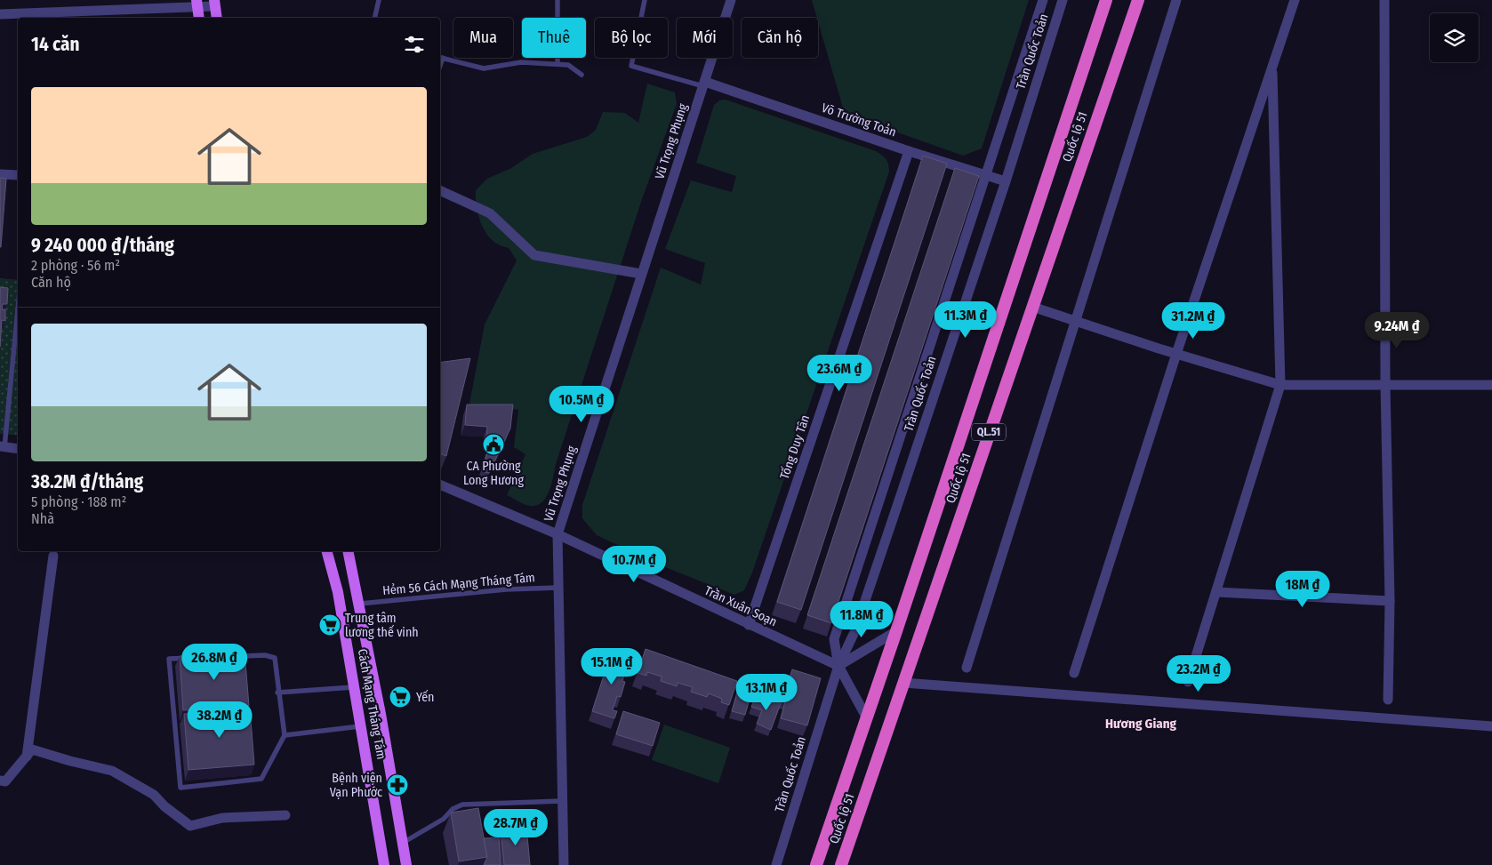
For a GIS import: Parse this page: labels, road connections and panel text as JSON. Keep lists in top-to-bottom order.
{
  "streets": {
    "highway": ["Quốc lộ 51", "QL.51"],
    "main road": ["Cách Mạng Tháng Tám"],
    "street": [
      "Trần Quốc Toản",
      "Võ Trường Toản",
      "Vũ Trọng Phụng",
      "Tống Duy Tân",
      "Trần Xuân Soạn"
    ],
    "lane": ["Hẻm 56 Cách Mạng Tháng Tám"]
  },
  "crossings": [
    ["Trần Quốc Toản", "Võ Trường Toản"],
    ["Trần Quốc Toản", "Trần Xuân Soạn"],
    ["Võ Trường Toản", "Vũ Trọng Phụng"],
    ["Võ Trường Toản", "Tống Duy Tân"],
    ["Vũ Trọng Phụng", "Hẻm 56 Cách Mạng Tháng Tám"],
    ["Vũ Trọng Phụng", "Trần Xuân Soạn"],
    ["Tống Duy Tân", "Trần Xuân Soạn"],
    ["Hẻm 56 Cách Mạng Tháng Tám", "Cách Mạng Tháng Tám"]
  ],
  "districts": ["Hương Giang"],
  "places": {
    "public building": ["CA Phường Long Hương"],
    "supermarket": ["Trung tâm lương thế vinh", "Yến"],
    "pharmacy": ["Bệnh viện Vạn Phước"]
  },
  "page": {
    "chip": [
      "Mua",
      "Thuê",
      "Bộ lọc",
      "Mới",
      "Căn hộ"
    ],
    "heading": "14 căn",
    "list": [
      {
        "name": "9 240 000 ₫/tháng",
        "note": "2 phòng · 56 m² · Căn hộ"
      },
      {
        "name": "38.2M ₫/tháng",
        "note": "5 phòng · 188 m² · Nhà"
      }
    ],
    "price": [
      "11.3M ₫",
      "31.2M ₫",
      "9.24M ₫",
      "23.6M ₫",
      "10.5M ₫",
      "10.7M ₫",
      "18M ₫",
      "11.8M ₫",
      "26.8M ₫",
      "15.1M ₫",
      "23.2M ₫",
      "13.1M ₫",
      "38.2M ₫",
      "28.7M ₫"
    ]
  }
}
